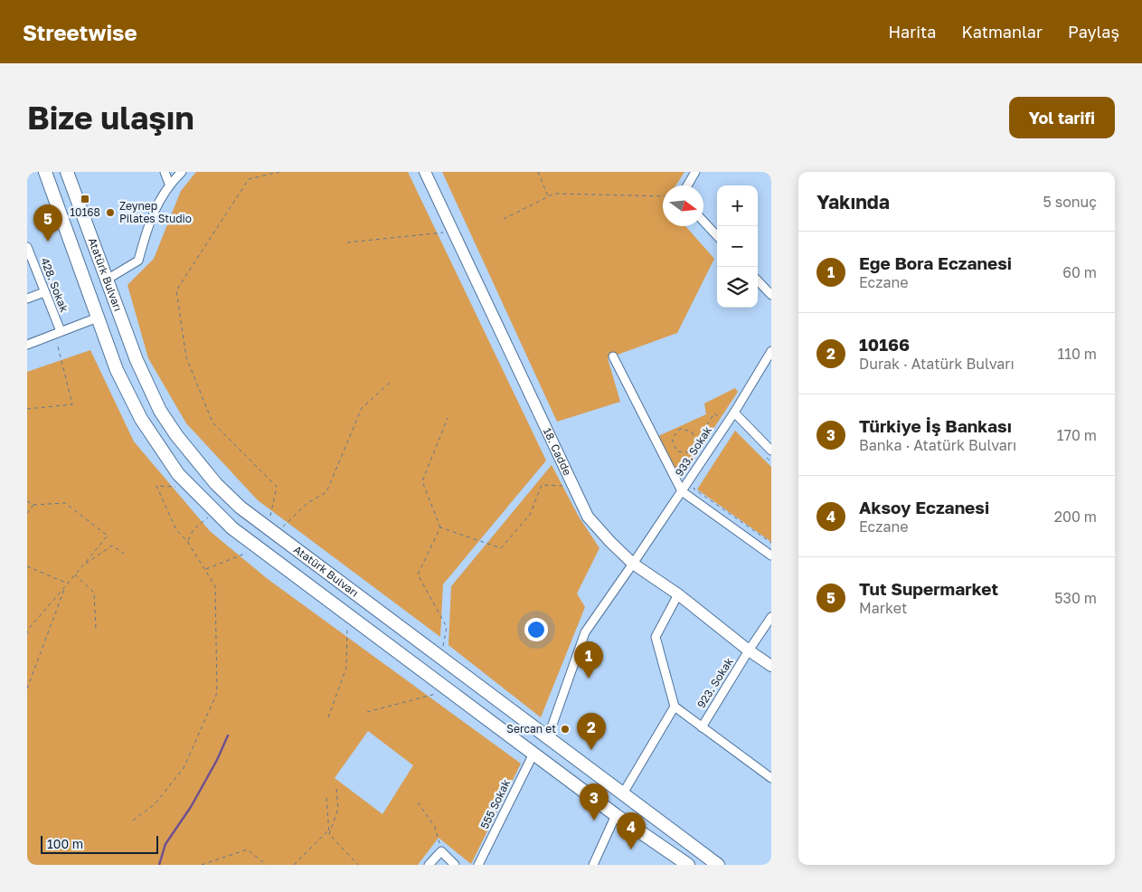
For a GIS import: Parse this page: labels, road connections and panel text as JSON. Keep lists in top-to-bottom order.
{
  "streets": {
    "main road": ["Atatürk Bulvarı"],
    "street": [
      "428. Sokak",
      "18. Cadde",
      "933. Sokak",
      "923. Sokak",
      "555 Sokak"
    ]
  },
  "crossings": [
    ["Atatürk Bulvarı", "933. Sokak"],
    ["Atatürk Bulvarı", "555 Sokak"],
    ["18. Cadde", "933. Sokak"],
    ["18. Cadde", "923. Sokak"]
  ],
  "places": {
    "transit": ["10168"],
    "other": ["Zeynep Pilates Studio", "Sercan et"]
  },
  "scale_bar": "100 m",
  "north": "right",
  "page": {
    "header": "Streetwise",
    "nav": ["Harita", "Katmanlar", "Paylaş"],
    "buttons": "Yol tarifi",
    "title": "Bize ulaşın",
    "heading": ["Yakında", "5 sonuç"],
    "map_buttons": ["+", "−"],
    "pins": [
      "5",
      "1",
      "2",
      "3",
      "4"
    ],
    "list": [
      {
        "mark": "1",
        "name": "Ege Bora Eczanesi",
        "note": "Eczane",
        "value": "60 m"
      },
      {
        "mark": "2",
        "name": "10166",
        "note": "Durak · Atatürk Bulvarı",
        "value": "110 m"
      },
      {
        "mark": "3",
        "name": "Türkiye İş Bankası",
        "note": "Banka · Atatürk Bulvarı",
        "value": "170 m"
      },
      {
        "mark": "4",
        "name": "Aksoy Eczanesi",
        "note": "Eczane",
        "value": "200 m"
      },
      {
        "mark": "5",
        "name": "Tut Supermarket",
        "note": "Market",
        "value": "530 m"
      }
    ],
    "scale": "100 m"
  }
}
